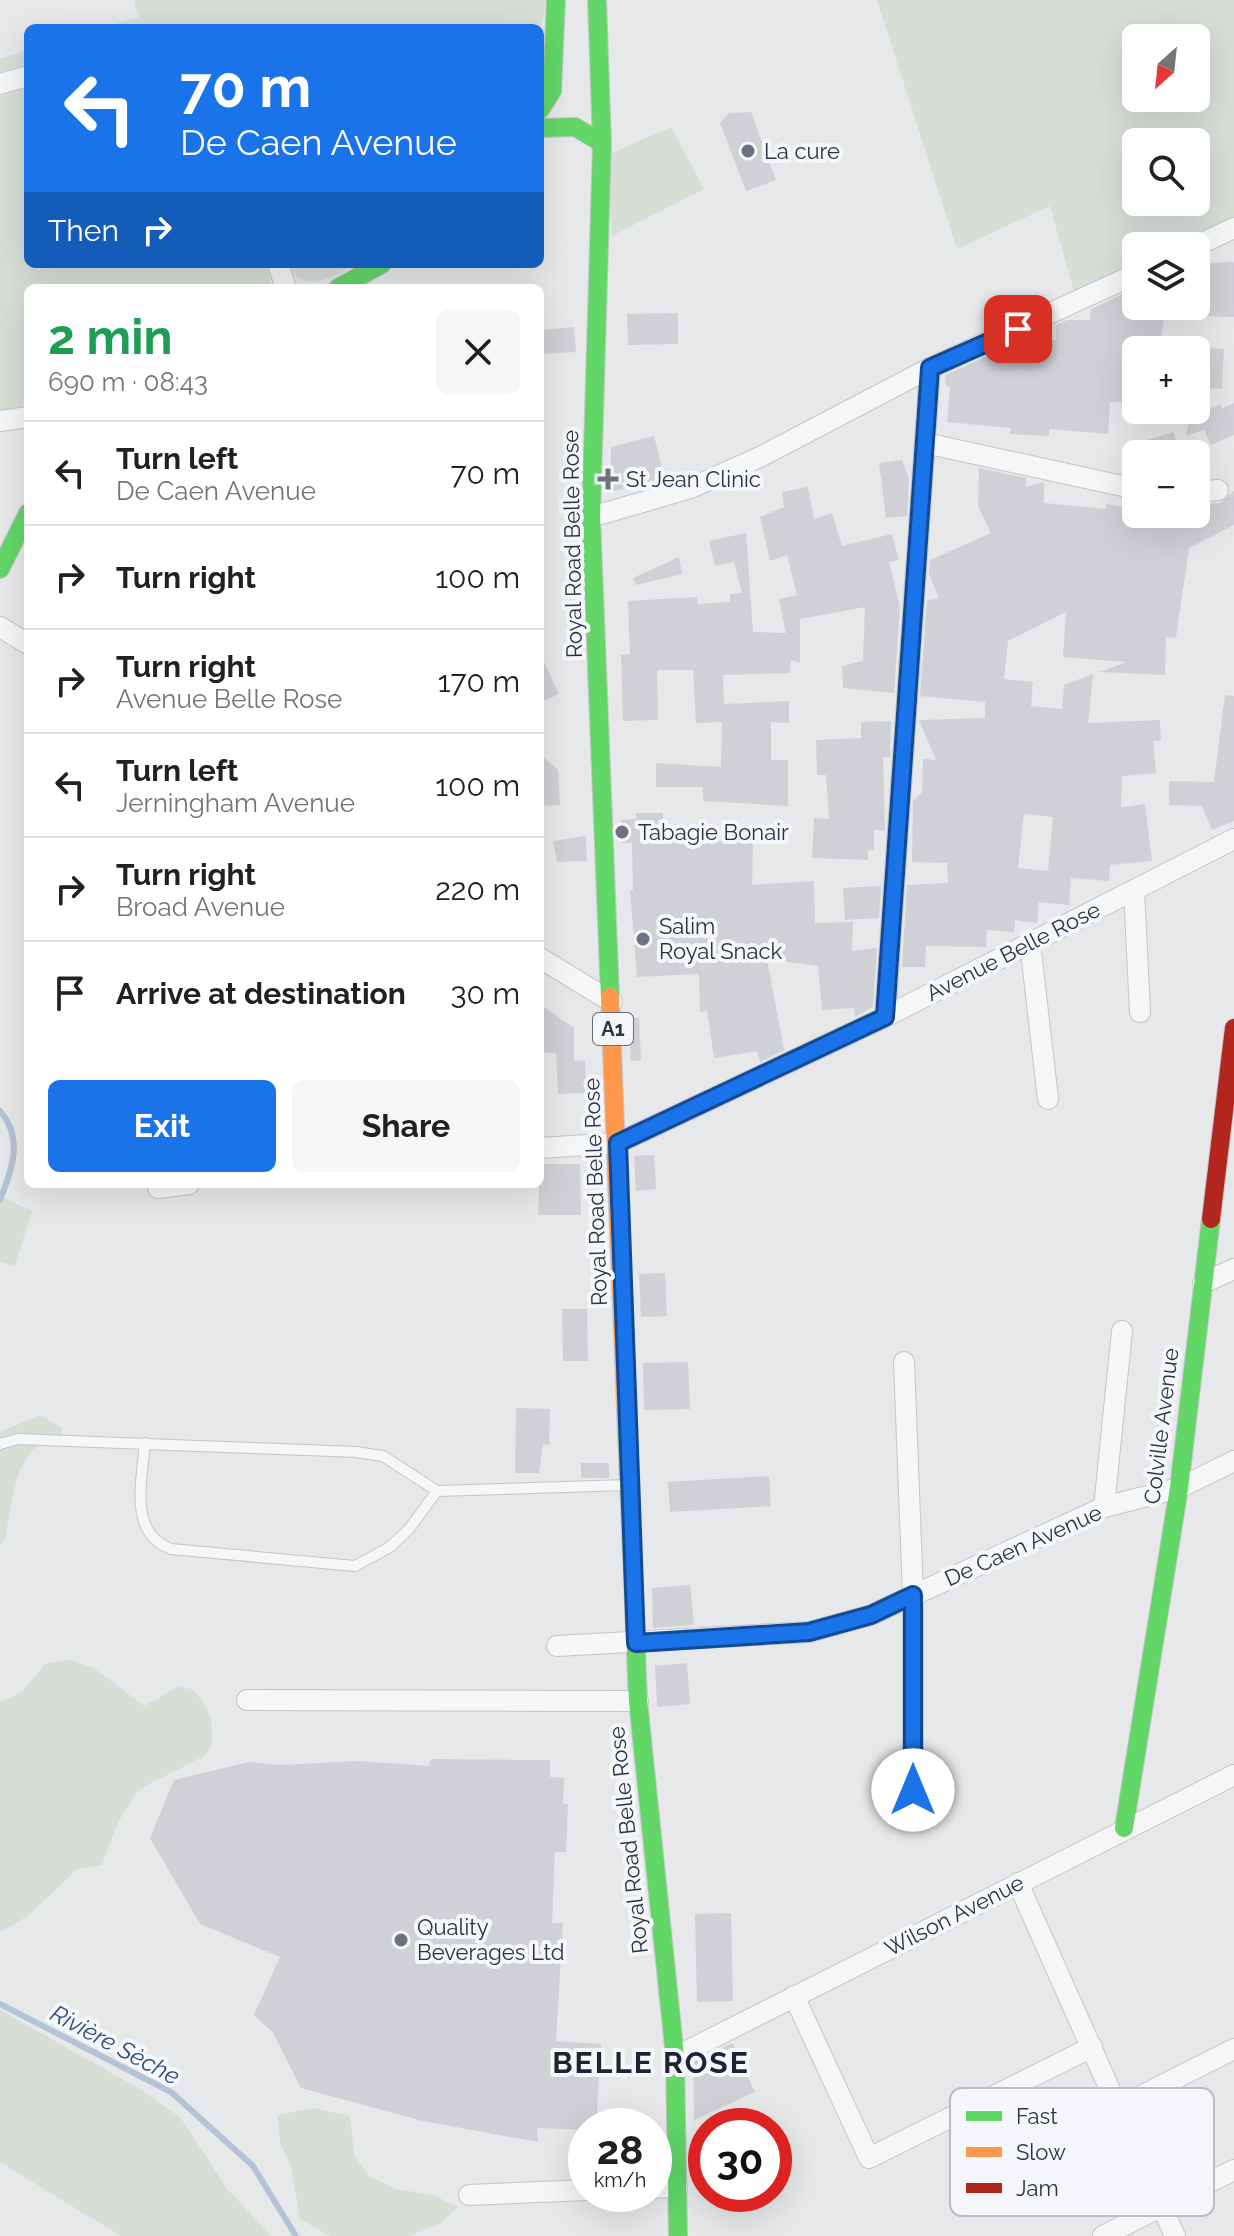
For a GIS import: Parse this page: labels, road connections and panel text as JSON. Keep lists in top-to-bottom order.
{
  "streets": {
    "main road": ["Royal Road Belle Rose", "A1", "Colville Avenue"],
    "street": ["Avenue Belle Rose", "De Caen Avenue", "Wilson Avenue"]
  },
  "crossings": [
    ["Royal Road Belle Rose", "Avenue Belle Rose"],
    ["Royal Road Belle Rose", "De Caen Avenue"],
    ["Royal Road Belle Rose", "Wilson Avenue"],
    ["Colville Avenue", "De Caen Avenue"],
    ["Colville Avenue", "Wilson Avenue"]
  ],
  "districts": ["BELLE ROSE"],
  "water": ["Rivière Sèche"],
  "places": {
    "other": [
      "La cure",
      "Tabagie Bonair",
      "Salim Royal Snack",
      "Quality Beverages Ltd"
    ],
    "health": ["St Jean Clinic"]
  },
  "legend": ["Fast", "Slow", "Jam"],
  "north": "bottom left",
  "page": {
    "map_buttons": ["+", "−"],
    "turn": ["70 m", "De Caen Avenue"],
    "then": "Then",
    "heading": ["2 min", "690 m · 08:43"],
    "list": [
      {
        "name": "Turn left",
        "note": "De Caen Avenue",
        "value": "70 m"
      },
      {
        "name": "Turn right",
        "value": "100 m"
      },
      {
        "name": "Turn right",
        "note": "Avenue Belle Rose",
        "value": "170 m"
      },
      {
        "name": "Turn left",
        "note": "Jerningham Avenue",
        "value": "100 m"
      },
      {
        "name": "Turn right",
        "note": "Broad Avenue",
        "value": "220 m"
      },
      {
        "name": "Arrive at destination",
        "value": "30 m"
      }
    ],
    "buttons": ["Exit", "Share"],
    "speed": "28 km/h",
    "limit": "30"
  }
}
